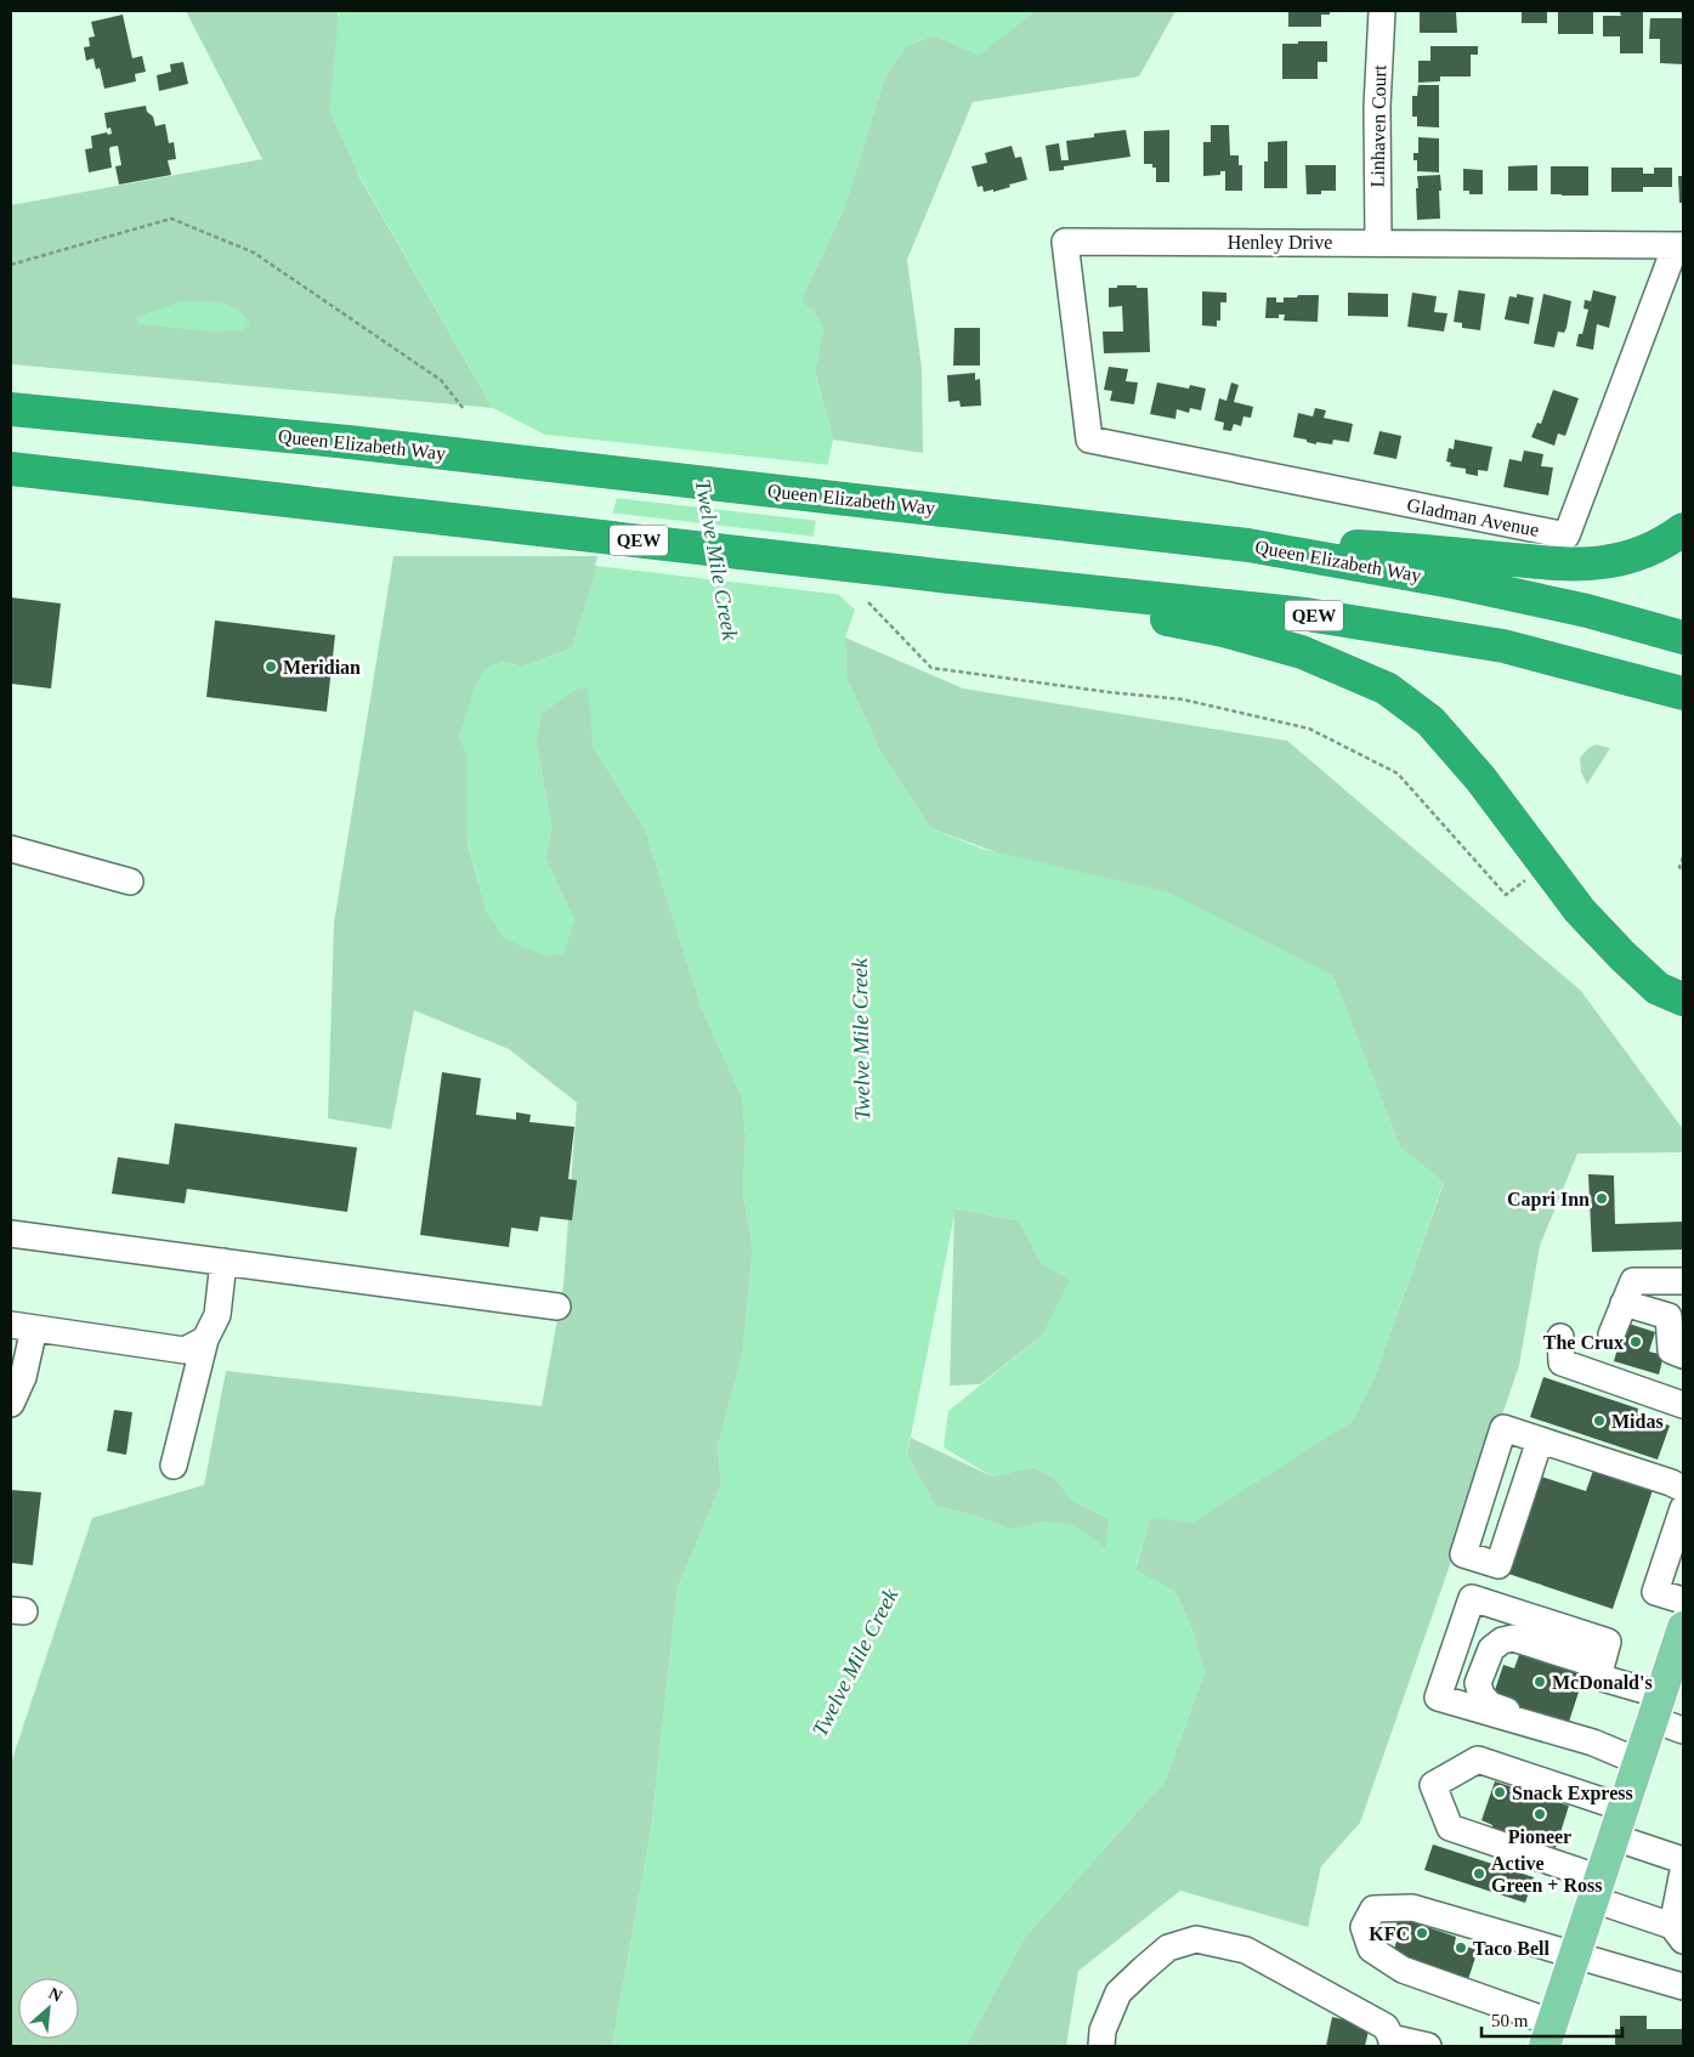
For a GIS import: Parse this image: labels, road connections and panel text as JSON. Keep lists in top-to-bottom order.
{
  "streets": {
    "highway": ["Queen Elizabeth Way", "QEW"],
    "street": ["Linhaven Court", "Henley Drive", "Gladman Avenue"]
  },
  "crossings": [
    ["Linhaven Court", "Henley Drive"],
    ["Henley Drive", "Gladman Avenue"]
  ],
  "water": ["Twelve Mile Creek"],
  "places": [
    "Meridian",
    "Capri Inn",
    "The Crux",
    "Midas",
    "McDonald's",
    "Snack Express",
    "Pioneer",
    "Active Green + Ross",
    "KFC",
    "Taco Bell"
  ],
  "scale_bar": "50 m",
  "north": "top right"
}
